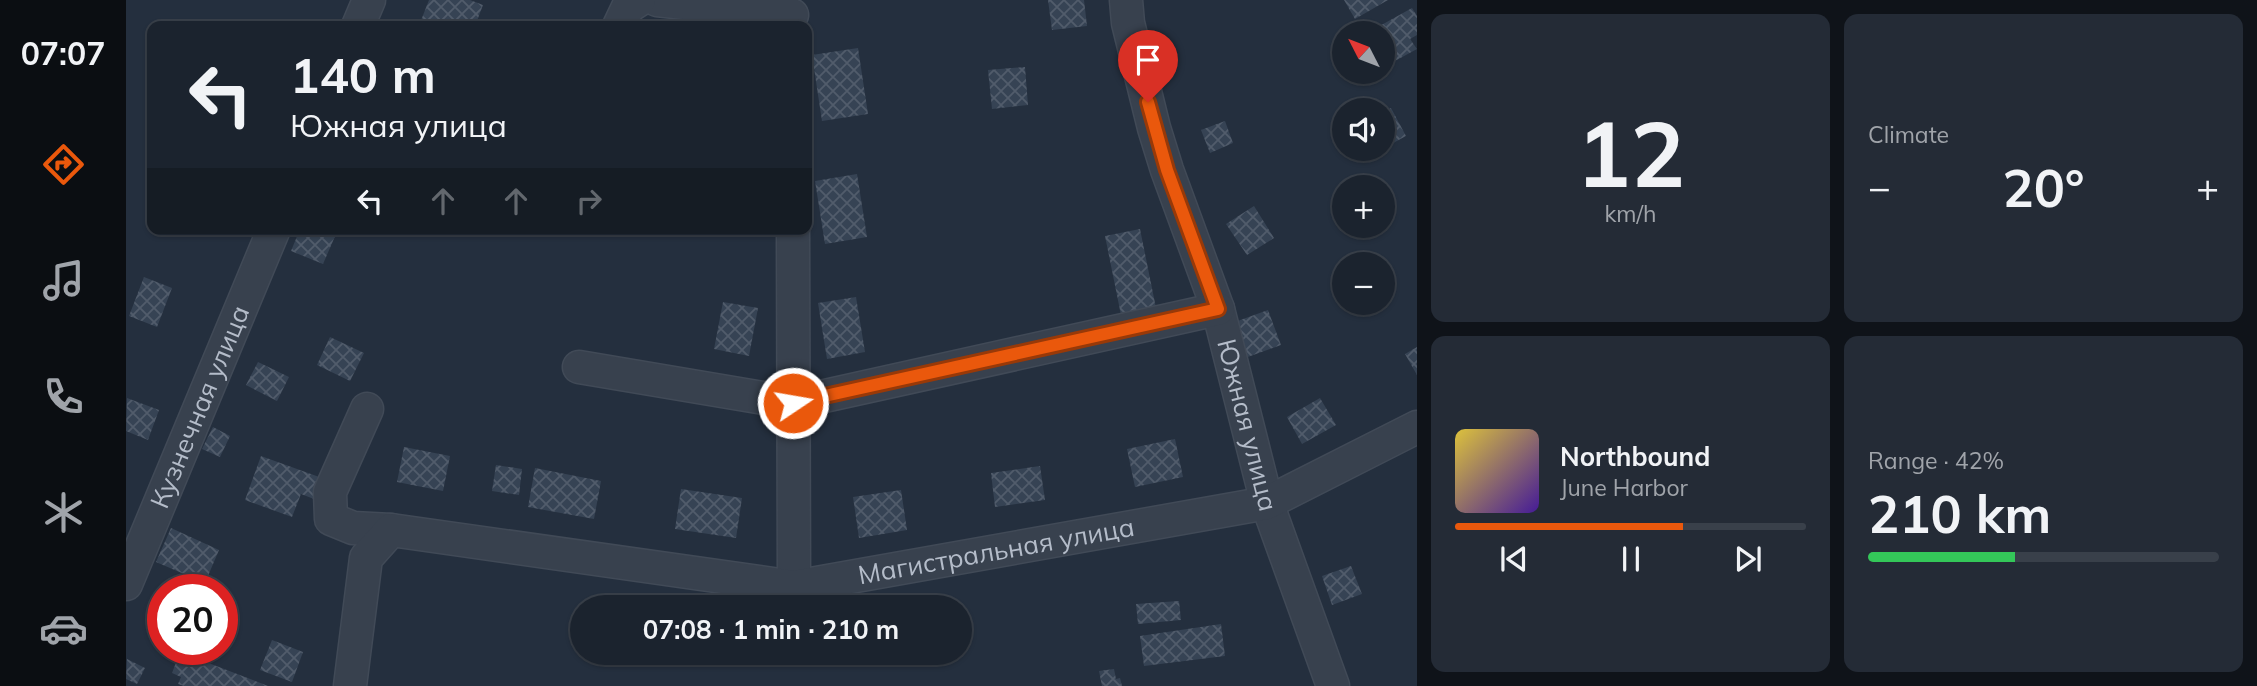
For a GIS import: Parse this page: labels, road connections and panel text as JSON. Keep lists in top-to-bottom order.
{
  "streets": {
    "street": ["Кузнечная улица", "Южная улица", "Магистральная улица"]
  },
  "crossings": [
    ["Южная улица", "Магистральная улица"]
  ],
  "north": "top left",
  "page": {
    "tabs": "07:07",
    "tile": [
      ["12", "km/h"],
      "Climate",
      ["Range · 42%", "210 km"]
    ],
    "map_buttons": ["+", "−"],
    "turn": ["140 m", "Южная улица"],
    "heat": ["−", "20°", "+"],
    "song": ["Northbound", "June Harbor"],
    "limit": "20",
    "trip": "07:08 · 1 min · 210 m"
  }
}
